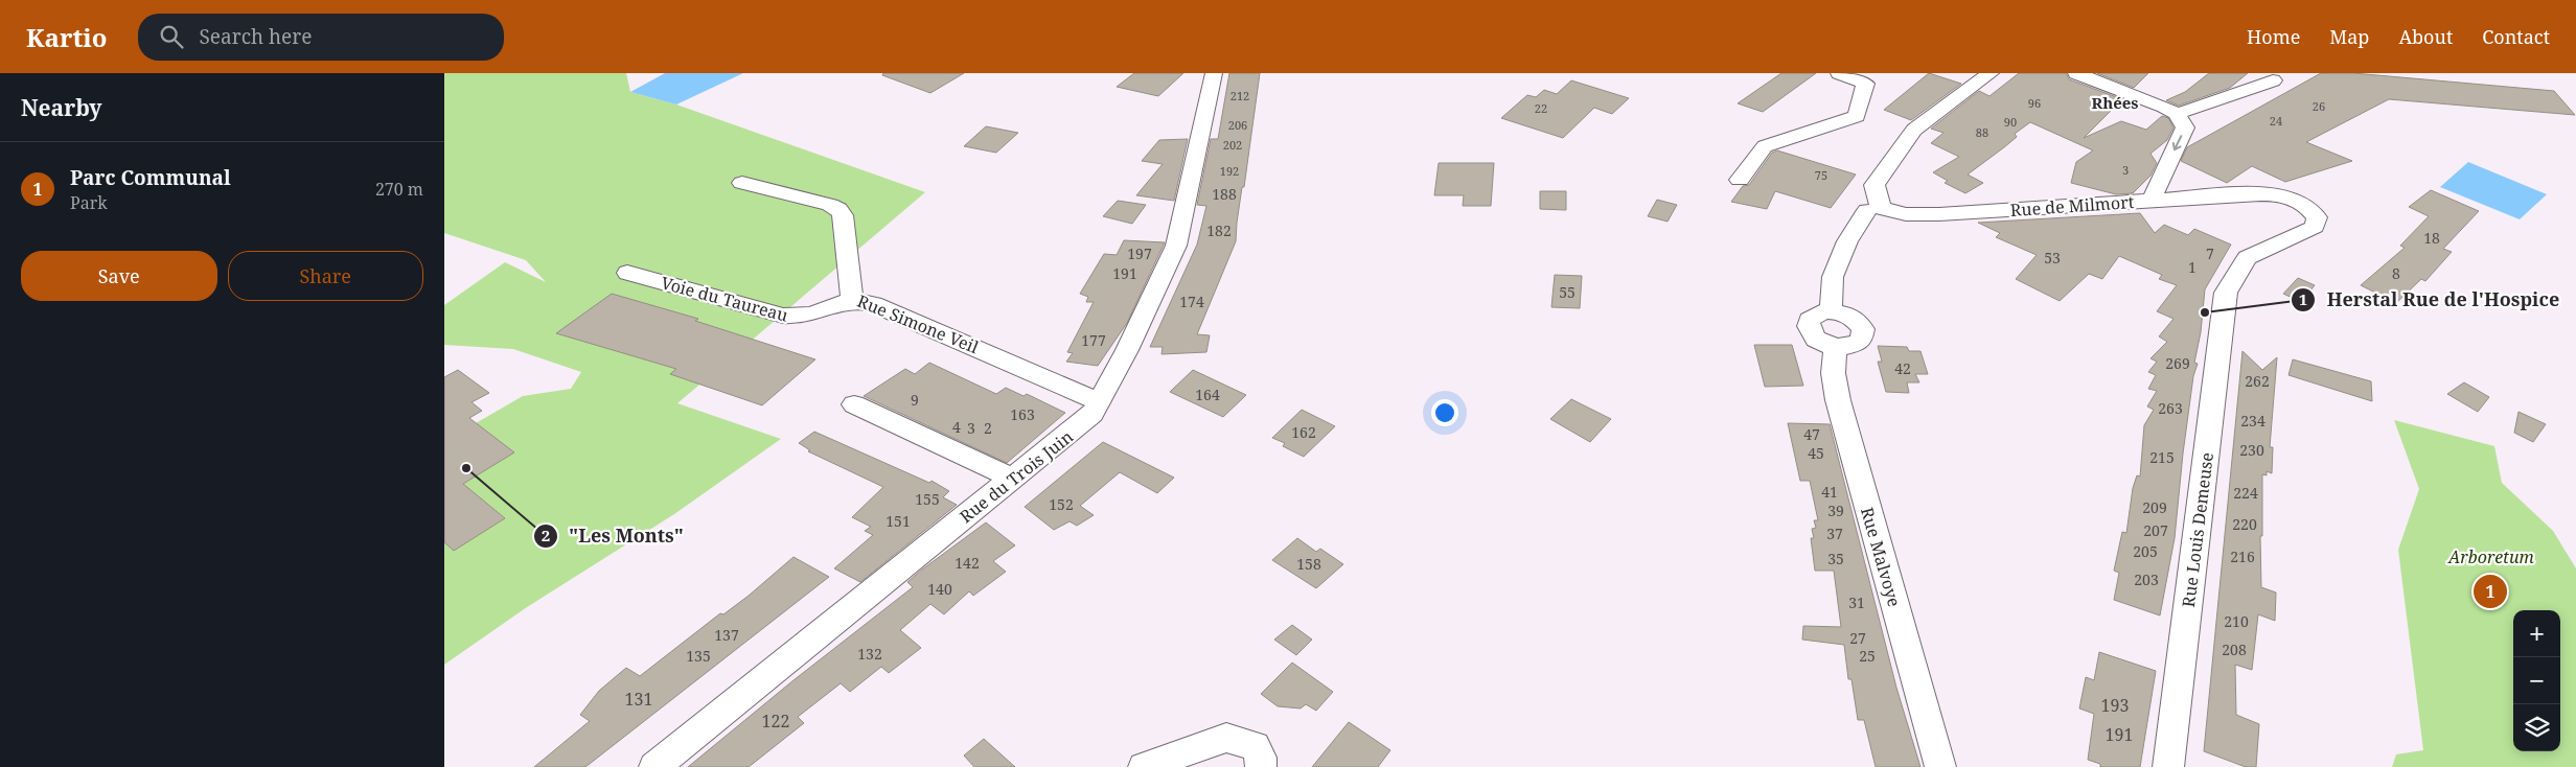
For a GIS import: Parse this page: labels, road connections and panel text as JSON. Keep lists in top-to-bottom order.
{
  "streets": {
    "street": [
      "Rue de Milmort",
      "Voie du Taureau",
      "Rue Simone Veil",
      "Rue du Trois Juin",
      "Rue Louis Demeuse",
      "Rue Malvoye"
    ]
  },
  "crossings": [
    ["Rue de Milmort", "Rue Louis Demeuse"],
    ["Voie du Taureau", "Rue Simone Veil"],
    ["Rue Simone Veil", "Rue du Trois Juin"]
  ],
  "districts": ["Rhées"],
  "parks": ["Arboretum"],
  "places": ["Herstal Rue de l'Hospice", "\"Les Monts\""],
  "house_numbers": [
    "212",
    "96",
    "26",
    "22",
    "24",
    "90",
    "206",
    "88",
    "202",
    "3",
    "192",
    "75",
    "188",
    "182",
    "18",
    "197",
    "7",
    "53",
    "1",
    "191",
    "8",
    "55",
    "174",
    "177",
    "269",
    "42",
    "262",
    "164",
    "9",
    "263",
    "163",
    "234",
    "4",
    "3",
    "2",
    "162",
    "47",
    "230",
    "45",
    "215",
    "41",
    "224",
    "155",
    "152",
    "209",
    "39",
    "151",
    "220",
    "207",
    "37",
    "205",
    "216",
    "35",
    "142",
    "158",
    "203",
    "140",
    "31",
    "210",
    "137",
    "27",
    "208",
    "132",
    "135",
    "25",
    "131",
    "193",
    "122",
    "191"
  ],
  "page": {
    "header": "Kartio",
    "search": "Search here",
    "nav": [
      "Home",
      "Map",
      "About",
      "Contact"
    ],
    "heading": "Nearby",
    "list": [
      {
        "mark": "1",
        "name": "Parc Communal",
        "note": "Park",
        "value": "270 m"
      }
    ],
    "buttons": ["Save", "Share"],
    "pins": "1",
    "map_buttons": ["+", "−"]
  }
}
